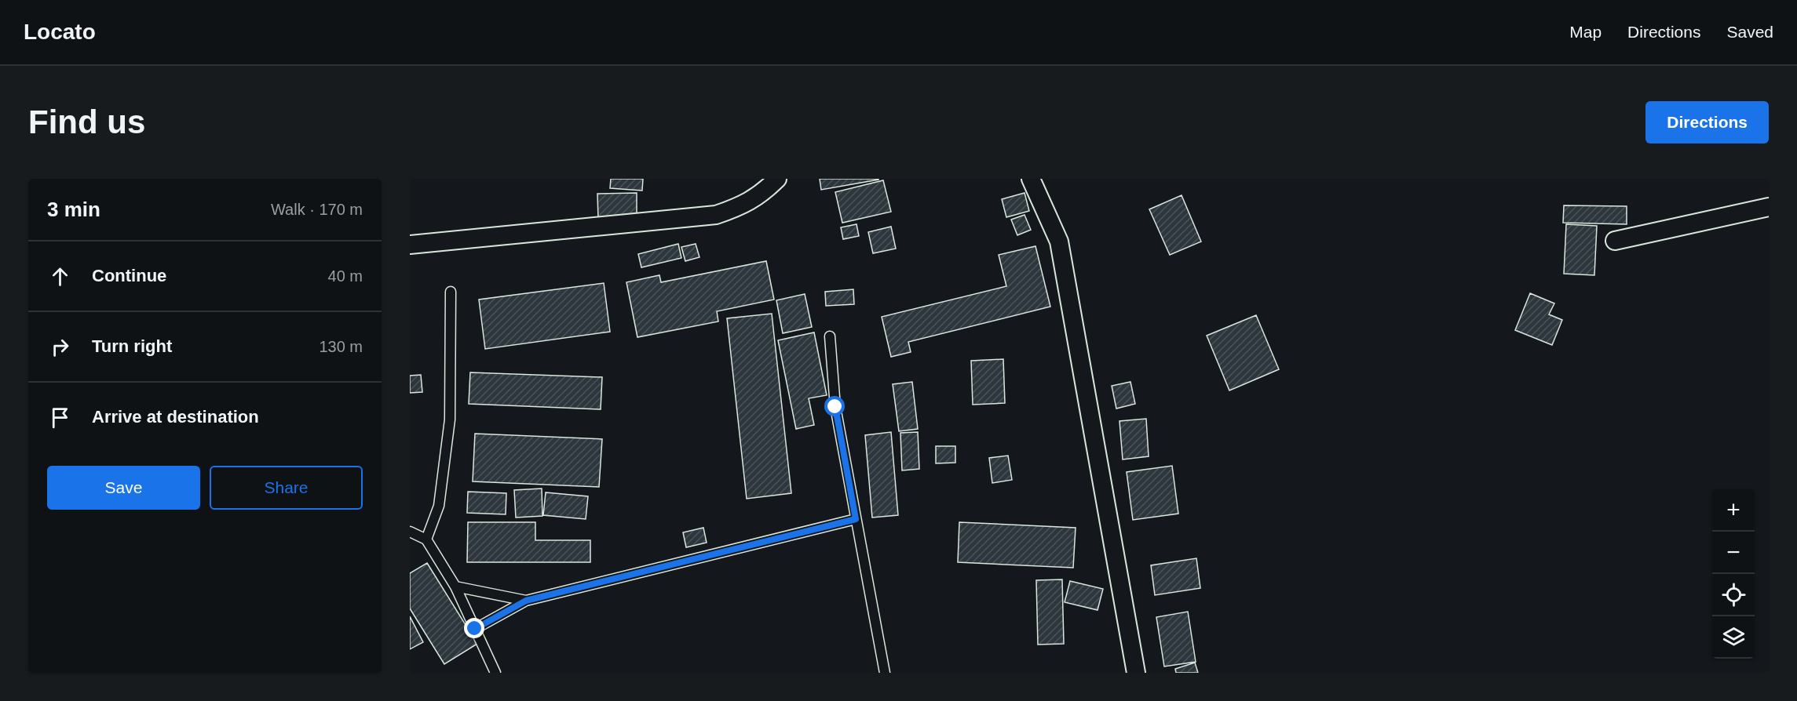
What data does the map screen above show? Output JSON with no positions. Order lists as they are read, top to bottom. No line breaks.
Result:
{"page":{"header":"Locato","nav":["Map","Directions","Saved"],"buttons":["Directions",["Save","Share"]],"title":"Find us","heading":["3 min","Walk · 170 m"],"list":[["Continue","40 m"],["Turn right","130 m"],"Arrive at destination"],"map_buttons":["+","−"]}}
